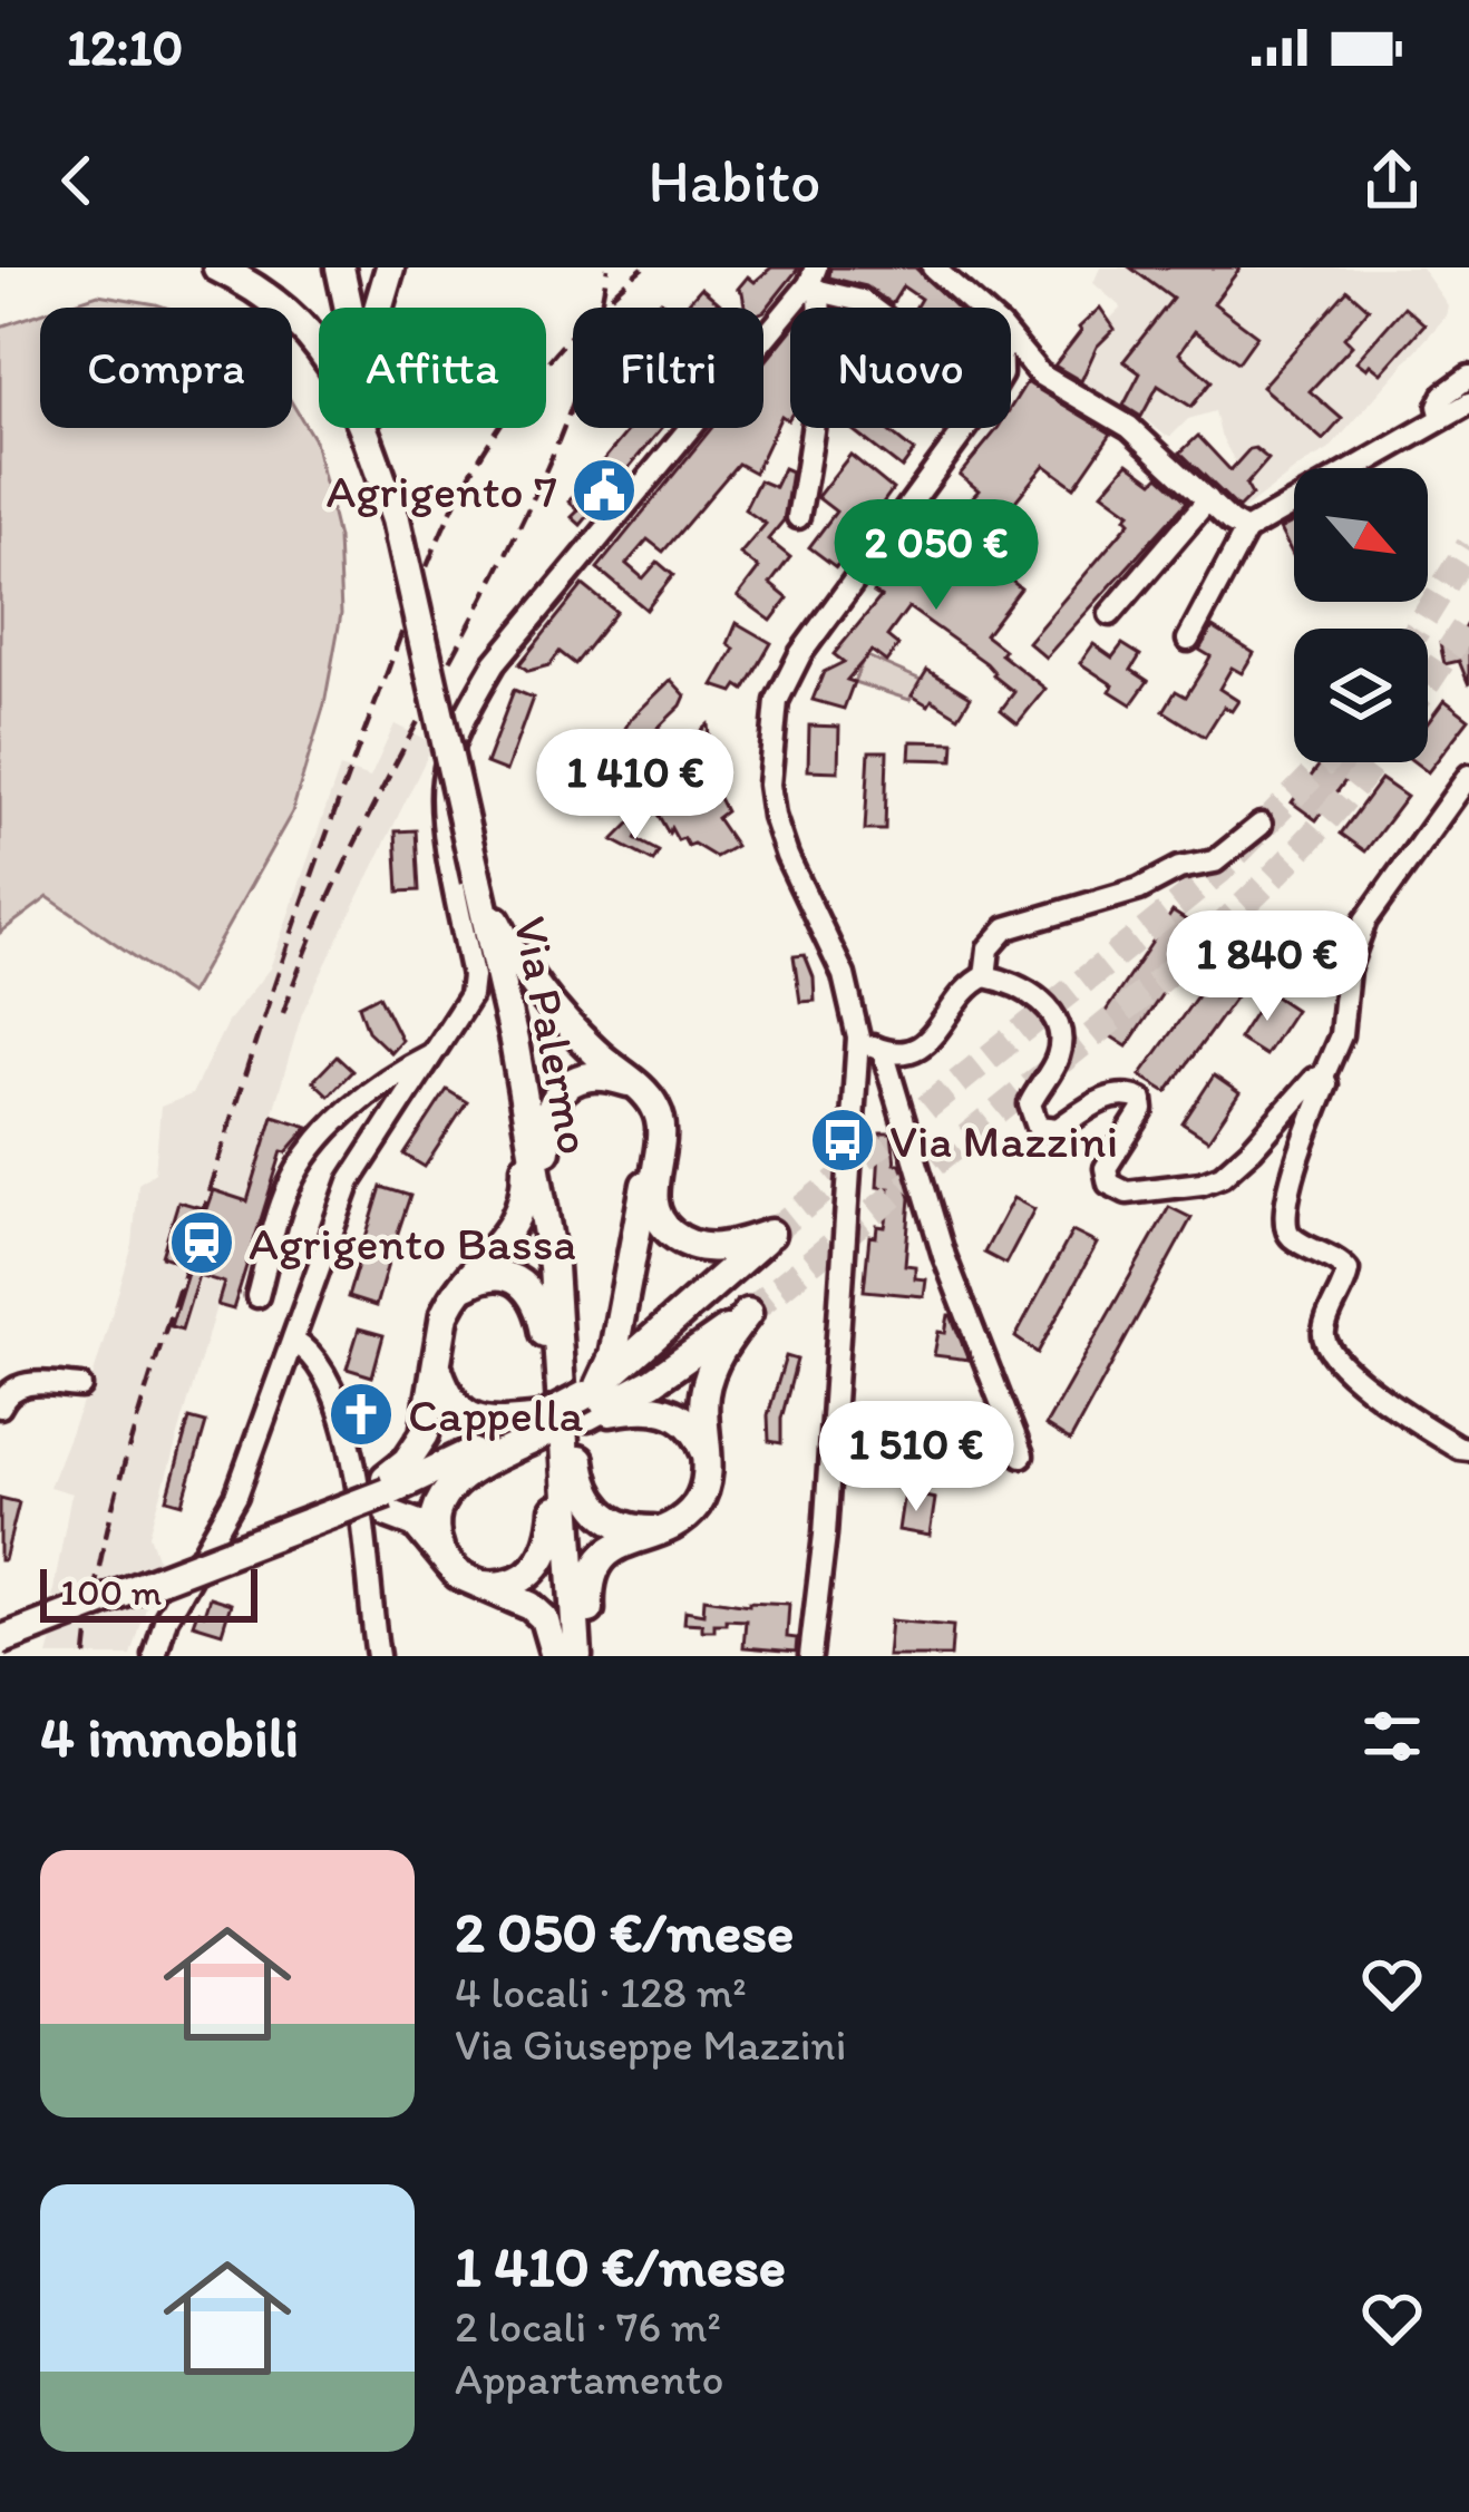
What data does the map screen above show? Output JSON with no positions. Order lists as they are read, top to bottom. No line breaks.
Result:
{"streets":{"main road":["Via Palermo"]},"places":{"public building":["Agrigento 7"],"bus stop":["Via Mazzini"],"station":["Agrigento Bassa"],"church":["Cappella"]},"scale_bar":"100 m","north":"bottom right","page":{"status":"12:10","header":"Habito","chip":["Compra","Affitta","Filtri","Nuovo"],"price":["2 050 €","1 410 €","1 840 €","1 510 €"],"scale":"100 m","heading":"4 immobili","list":[{"name":"2 050 €/mese","note":"4 locali · 128 m² · Via Giuseppe Mazzini"},{"name":"1 410 €/mese","note":"2 locali · 76 m² · Appartamento"}]}}
